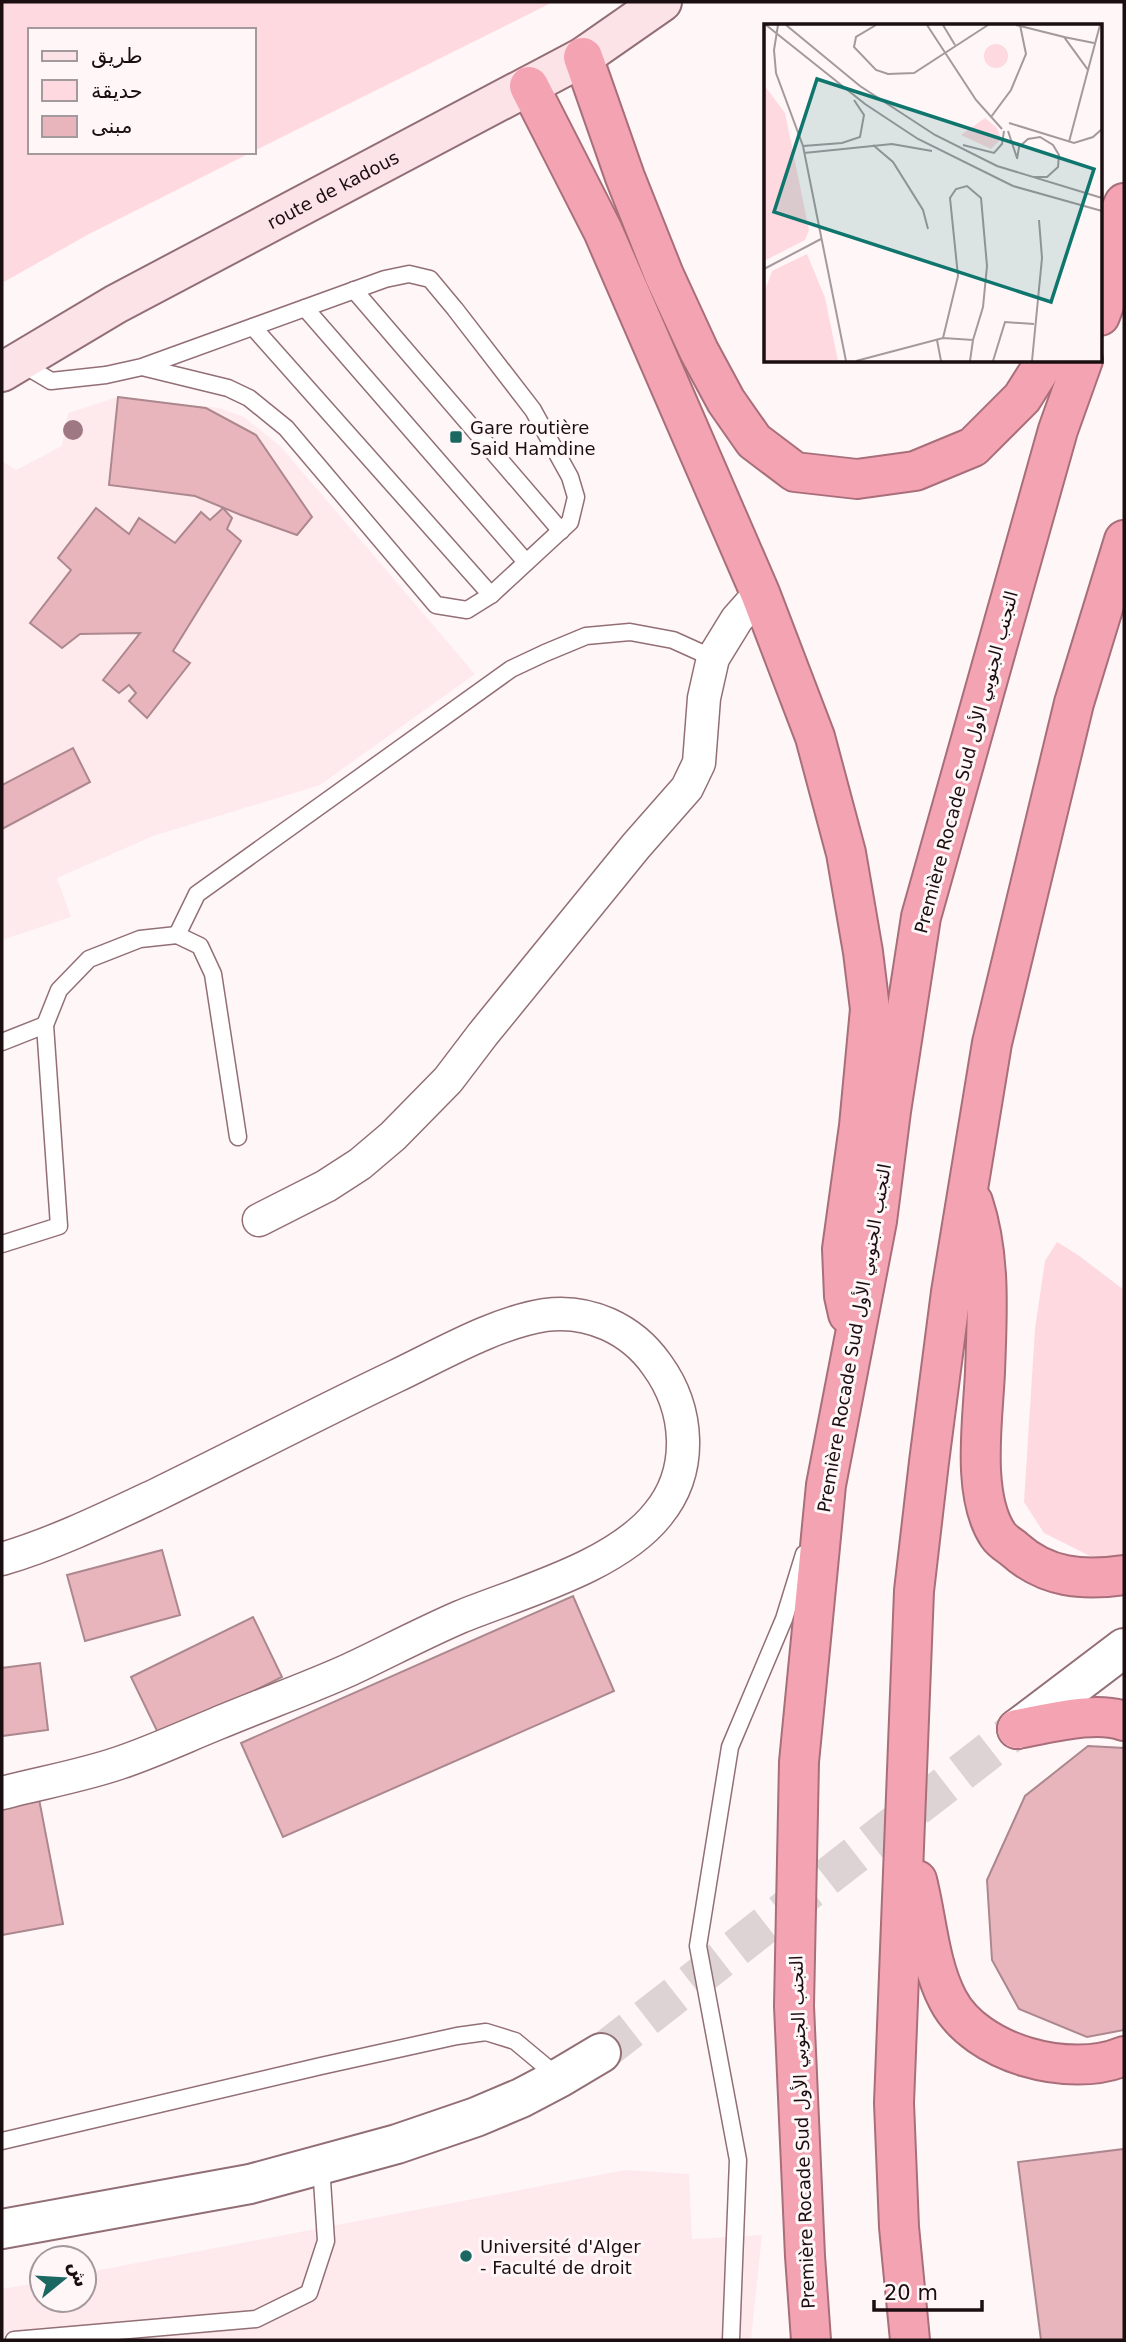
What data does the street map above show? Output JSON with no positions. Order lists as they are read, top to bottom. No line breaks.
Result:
{"streets":{"highway":["Première Rocade Sud التجنب الجنوبي الأول"],"main road":["route de kadous"]},"places":{"transit":["Gare routière Said Hamdine"],"other":["Université d'Alger - Faculté de droit"]},"legend":["طريق","حديقة","مبنى"],"scale_bar":"20 m","north":"right"}
